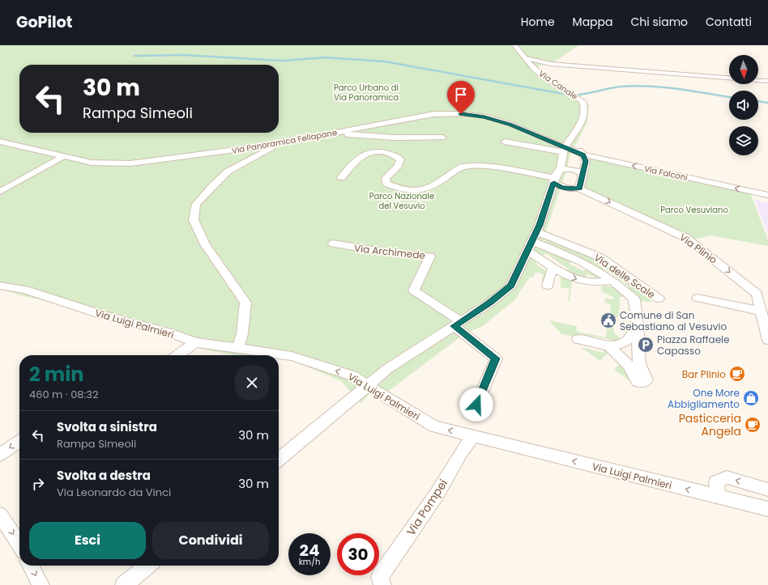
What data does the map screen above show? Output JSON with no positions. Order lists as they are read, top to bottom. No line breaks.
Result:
{"streets":{"street":["Via Canale","Via Panoramica Fellapane","Via Falconi","Via Plinio","Via Archimede","Via delle Scale","Via Luigi Palmieri","Via Pompei"]},"crossings":[["Via Canale","Via Panoramica Fellapane"],["Via Canale","Via Falconi"],["Via Canale","Via Plinio"],["Via Panoramica Fellapane","Via Falconi"],["Via Luigi Palmieri","Via Pompei"]],"one_way":["Via Luigi Palmieri"],"parks":["Parco Urbano di Via Panoramica","Parco Nazionale del Vesuvio","Parco Vesuviano"],"places":{"public building":["Comune di San Sebastiano al Vesuvio"],"parking":["Piazza Raffaele Capasso"],"cafe":["Bar Plinio","Pasticceria Angela"],"shop":["One More Abbigliamento"]},"north":"bottom","page":{"header":"GoPilot","nav":["Home","Mappa","Chi siamo","Contatti"],"turn":["30 m","Rampa Simeoli"],"heading":["2 min","460 m · 08:32"],"list":[{"name":"Svolta a sinistra","note":"Rampa Simeoli","value":"30 m"},{"name":"Svolta a destra","note":"Via Leonardo da Vinci","value":"30 m"}],"buttons":["Esci","Condividi"],"speed":"24 km/h","limit":"30"}}
